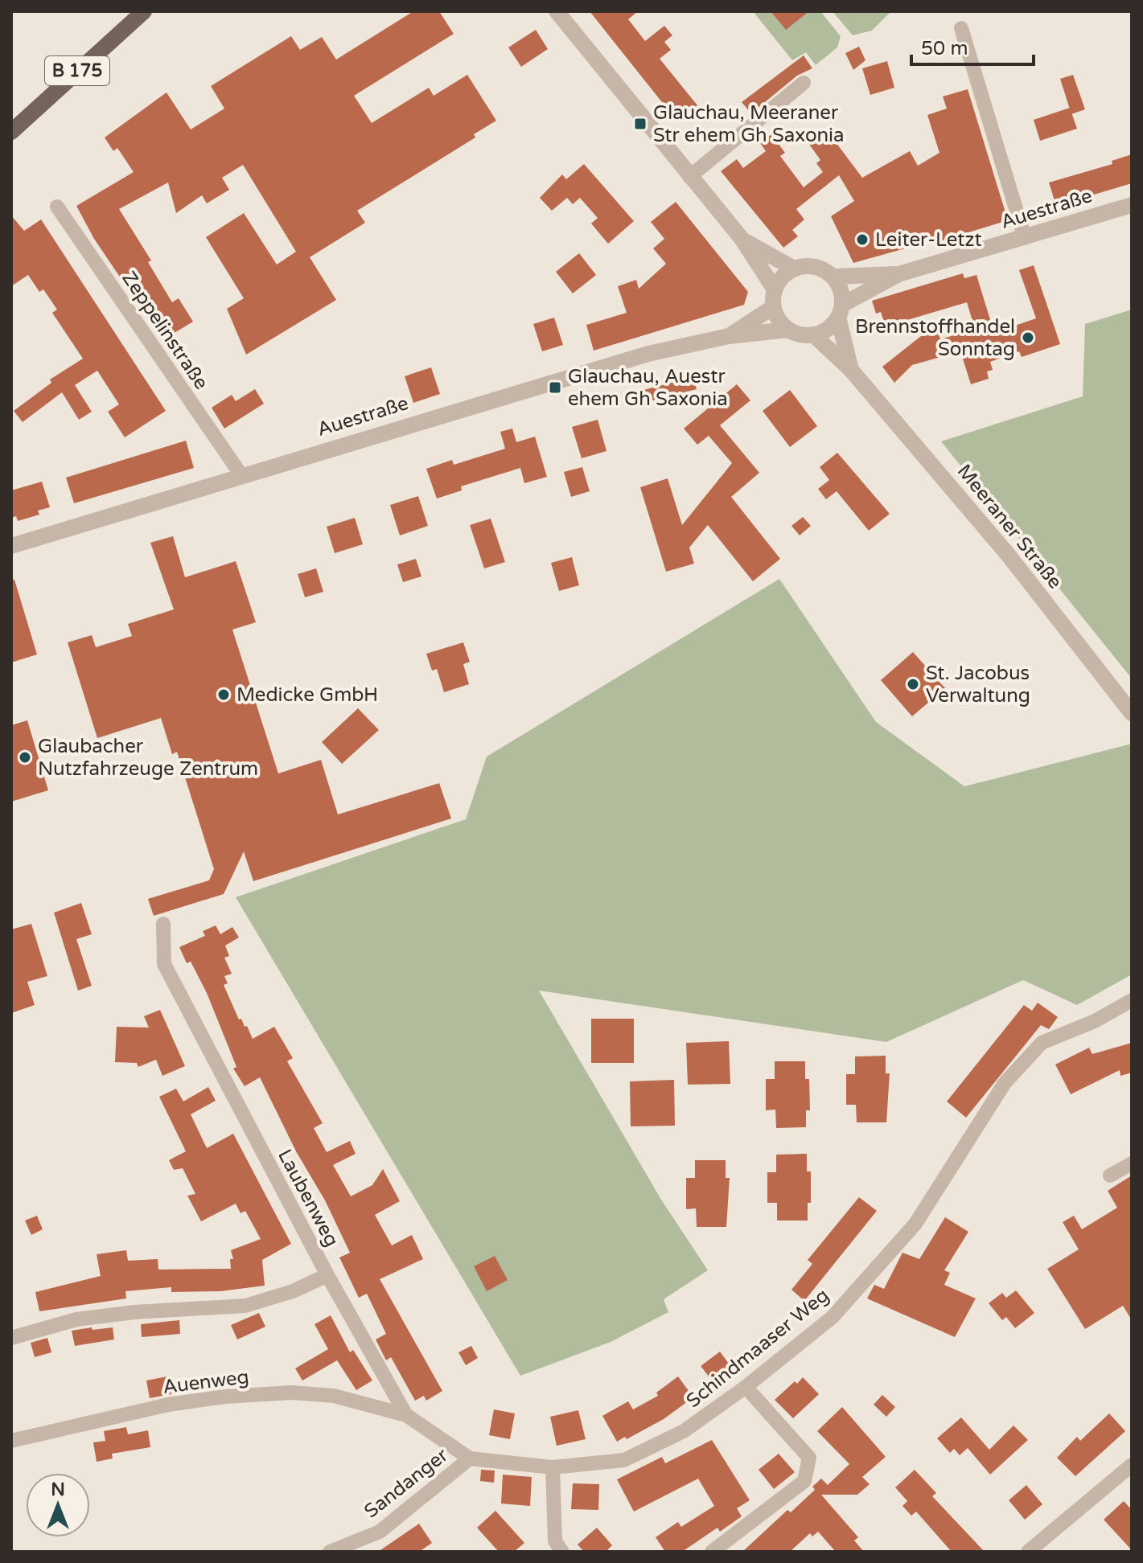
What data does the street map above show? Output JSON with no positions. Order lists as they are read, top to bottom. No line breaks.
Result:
{"streets":{"main road":["B 175"],"street":["Auestraße","Zeppelinstraße","Meeraner Straße","Laubenweg","Schindmaaser Weg","Auenweg","Sandanger"]},"crossings":[["Auestraße","Zeppelinstraße"],["Auestraße","Meeraner Straße"],["Laubenweg","Schindmaaser Weg"],["Laubenweg","Auenweg"],["Laubenweg","Sandanger"],["Schindmaaser Weg","Sandanger"]],"places":{"transit":["Glauchau, Meeraner Str ehem Gh Saxonia","Glauchau, Auestr ehem Gh Saxonia"],"other":["Leiter-Letzt","Brennstoffhandel Sonntag","St. Jacobus Verwaltung","Medicke GmbH","Glaubacher Nutzfahrzeuge Zentrum"]},"scale_bar":"50 m","north":"top"}
